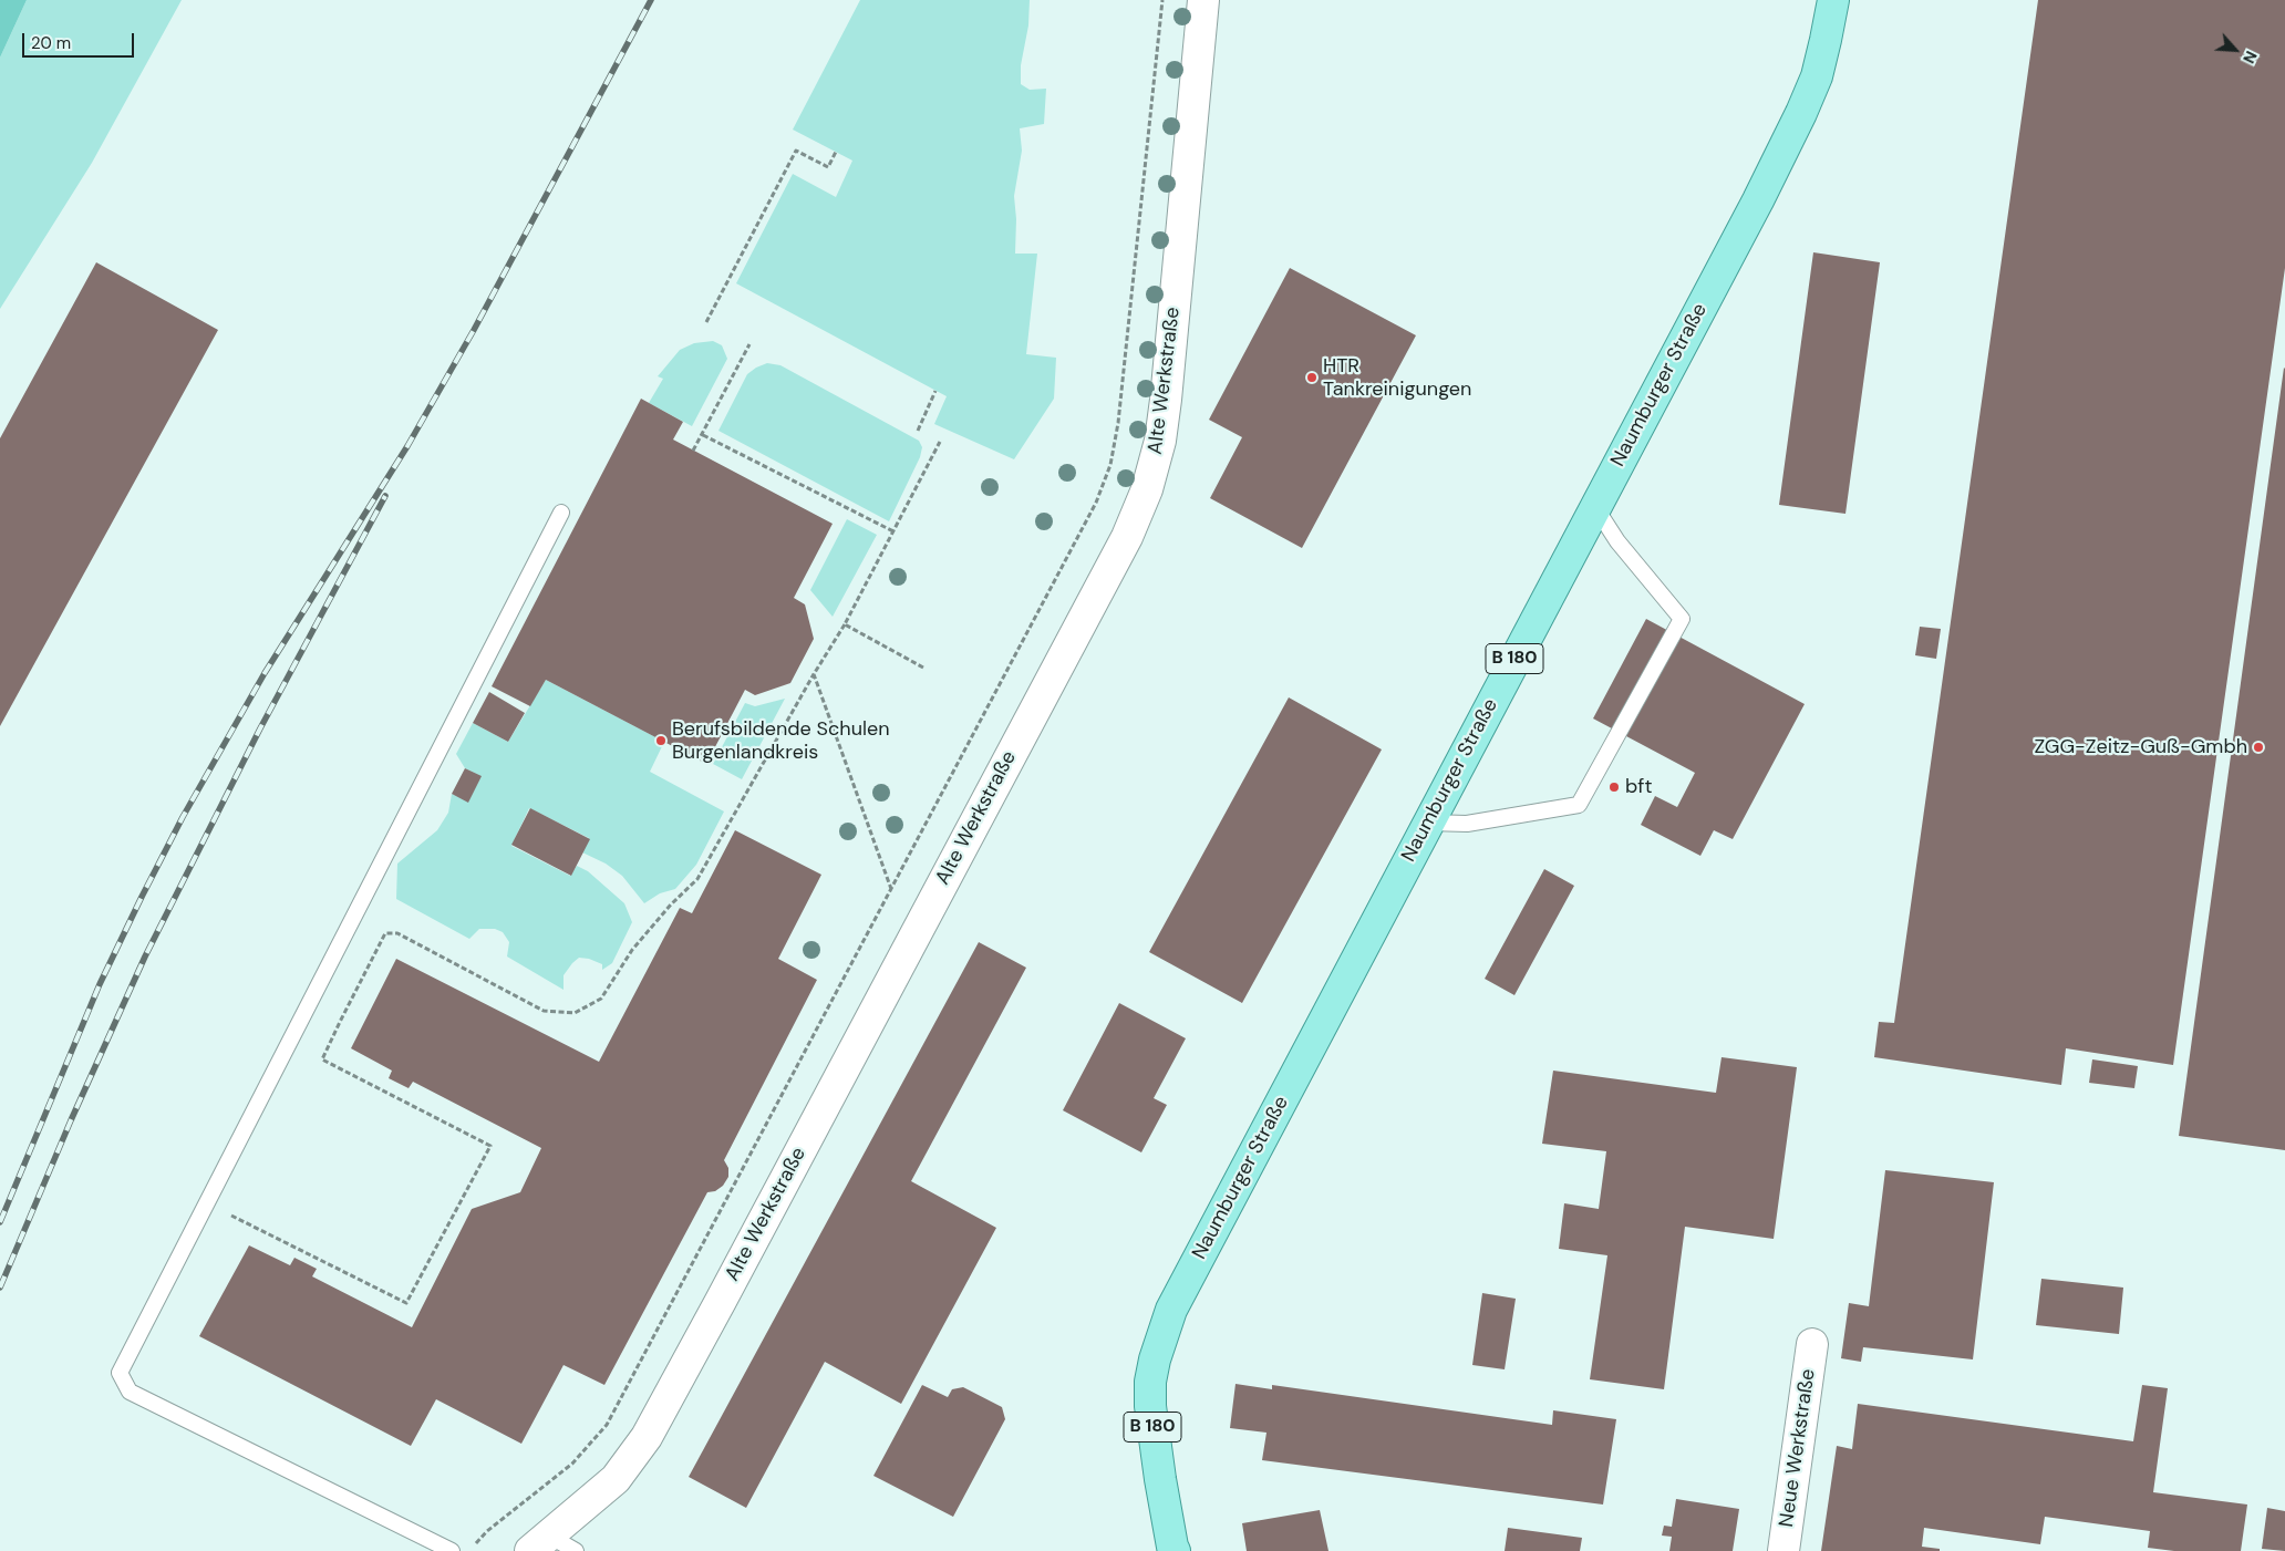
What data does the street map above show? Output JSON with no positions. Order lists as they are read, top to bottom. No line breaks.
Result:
{"streets":{"main road":["Naumburger Straße","B 180"],"street":["Alte Werkstraße","Neue Werkstraße"]},"places":["HTR Tankreinigungen","Berufsbildende Schulen Burgenlandkreis","ZGG-Zeitz-Guß-Gmbh","bft"],"scale_bar":"20 m","north":"bottom right"}
